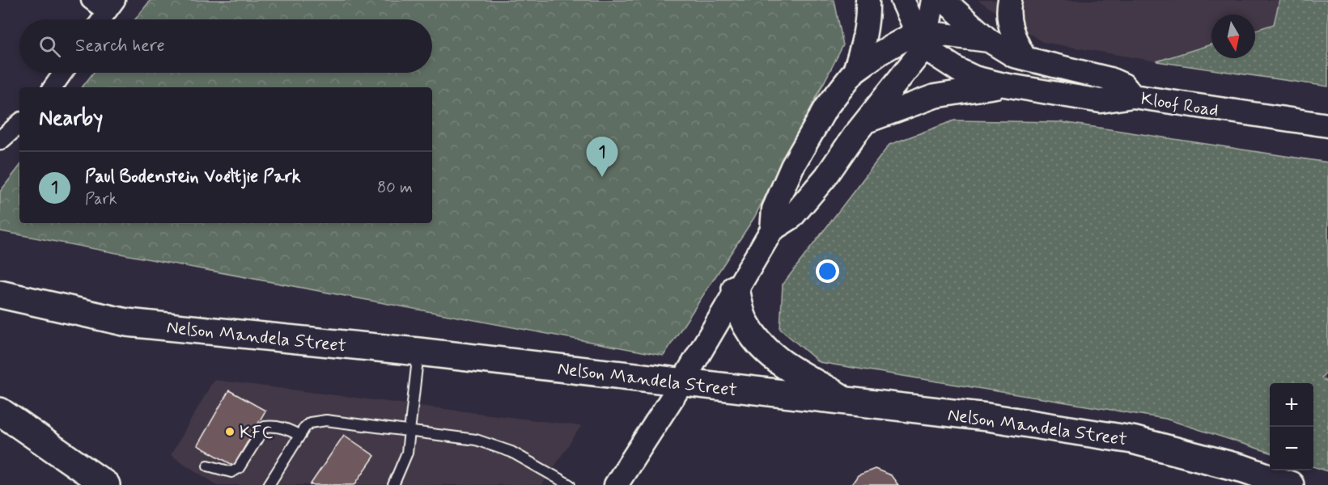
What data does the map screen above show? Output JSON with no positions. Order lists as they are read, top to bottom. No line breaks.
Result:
{"streets":{"main road":["Nelson Mandela Street"],"street":["Kloof Road"]},"places":["KFC"],"north":"bottom","page":{"search":"Search here","heading":"Nearby","pins":"1","list":[{"mark":"1","name":"Paul Bodenstein Voëltjie Park","note":"Park","value":"80 m"}],"map_buttons":["+","−"]}}
